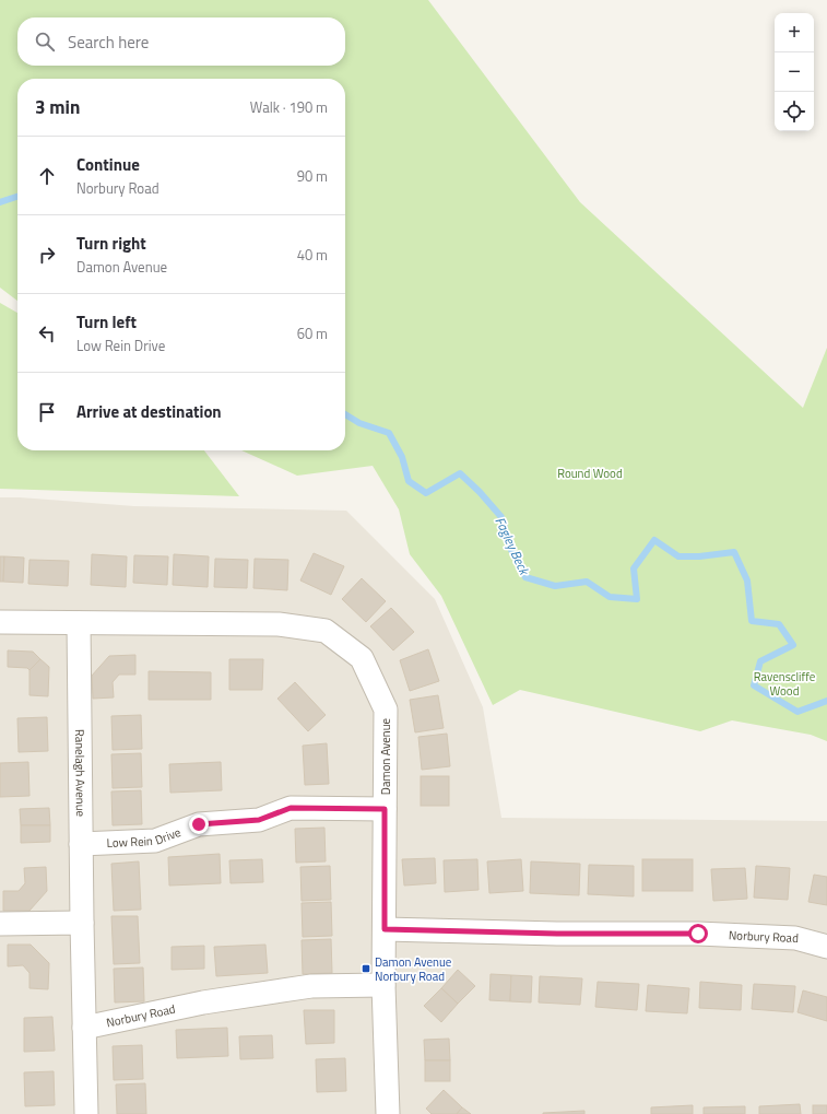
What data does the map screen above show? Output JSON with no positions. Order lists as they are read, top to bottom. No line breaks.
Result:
{"streets":{"street":["Damon Avenue","Ranelagh Avenue","Low Rein Drive","Norbury Road"]},"crossings":[["Damon Avenue","Ranelagh Avenue"],["Damon Avenue","Low Rein Drive"],["Damon Avenue","Norbury Road"],["Ranelagh Avenue","Low Rein Drive"]],"water":["Fagley Beck"],"parks":["Round Wood","Ravenscliffe Wood"],"places":{"transit":["Damon Avenue Norbury Road"]},"page":{"map_buttons":["+","−"],"search":"Search here","heading":["3 min","Walk · 190 m"],"list":[["Continue","Norbury Road","90 m"],["Turn right","Damon Avenue","40 m"],["Turn left","Low Rein Drive","60 m"],"Arrive at destination"]}}
